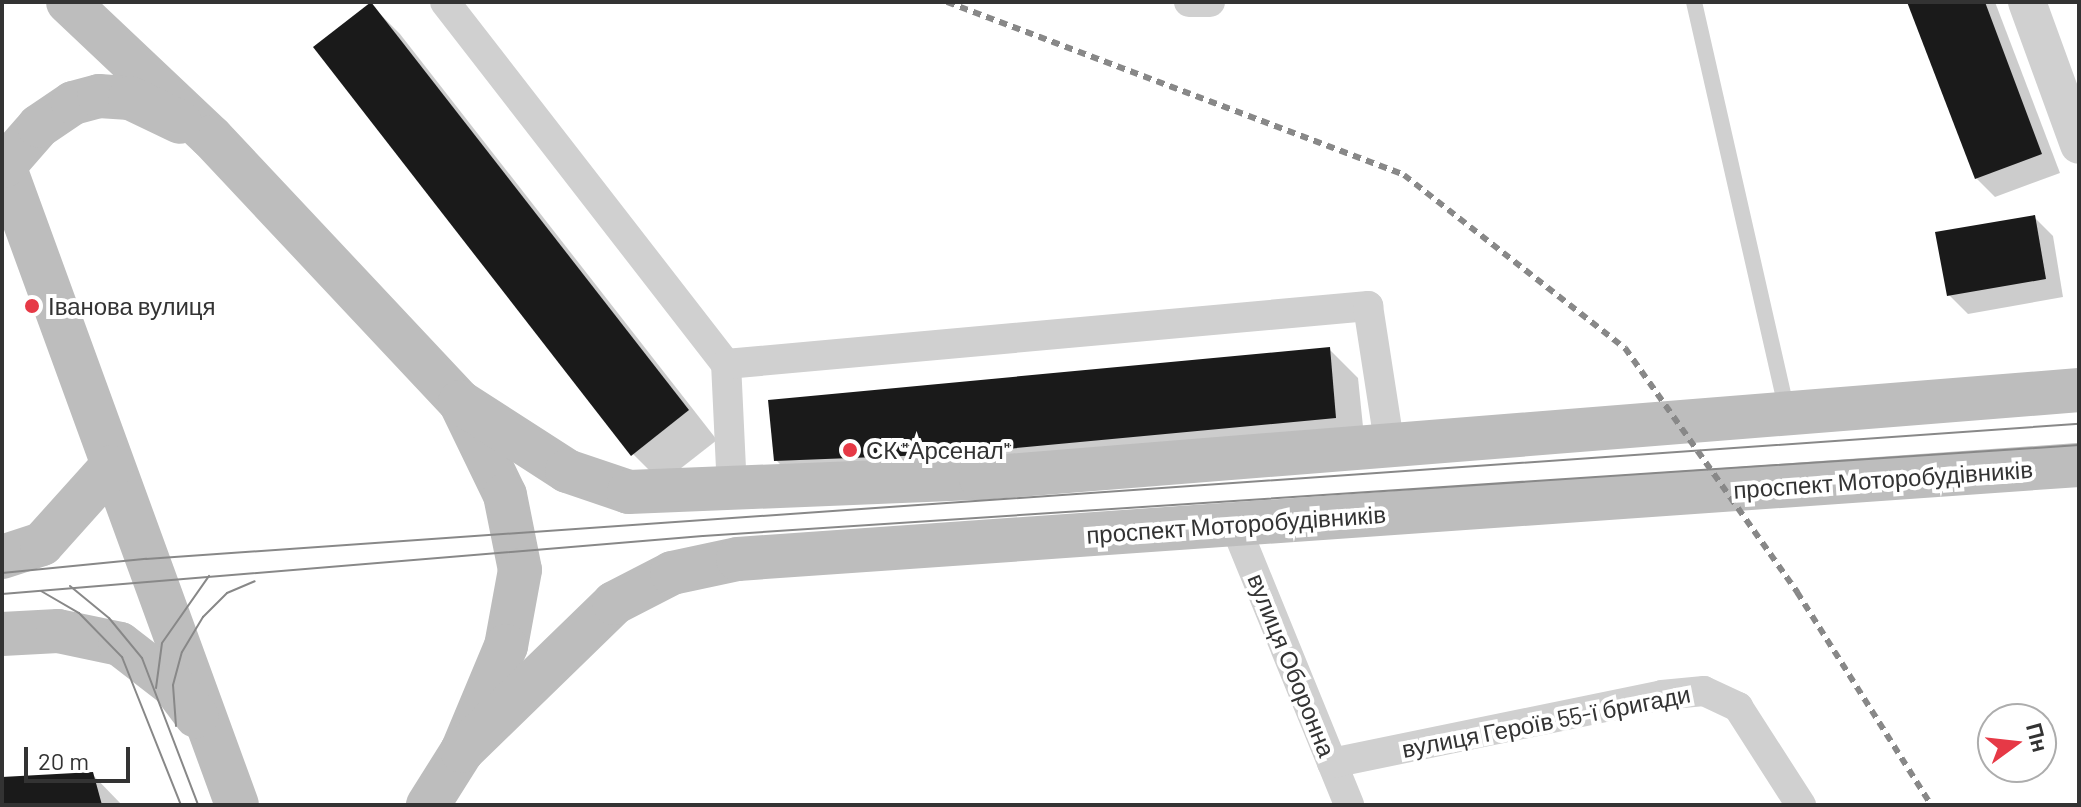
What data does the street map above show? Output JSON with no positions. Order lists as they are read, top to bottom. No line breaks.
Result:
{"streets":{"main road":["проспект Моторобудівників"],"street":["вулиця Оборонна","вулиця Героїв 55-ї бригади"]},"crossings":[["проспект Моторобудівників","вулиця Оборонна"],["вулиця Оборонна","вулиця Героїв 55-ї бригади"]],"places":["Іванова вулиця","СК \"Арсенал\""],"scale_bar":"20 m","north":"right"}
